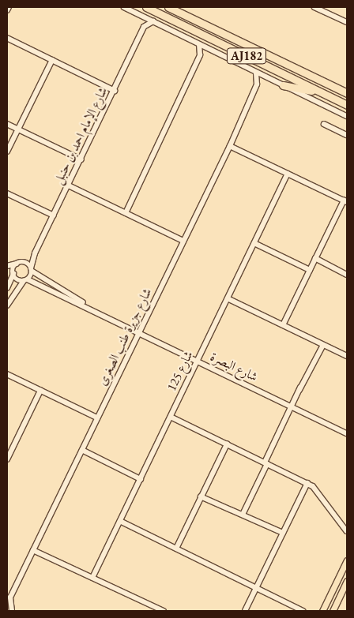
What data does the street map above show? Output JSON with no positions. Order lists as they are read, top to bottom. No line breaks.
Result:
{"streets":{"highway":["AJ182"],"street":["شارع الإمام احمد بن حنبل","شارع جزيرة طنب الصغرى","شارع البصرة","شارع 125"]},"crossings":[["شارع الإمام احمد بن حنبل","شارع البصرة"],["شارع جزيرة طنب الصغرى","شارع البصرة"],["شارع البصرة","شارع 125"]]}
